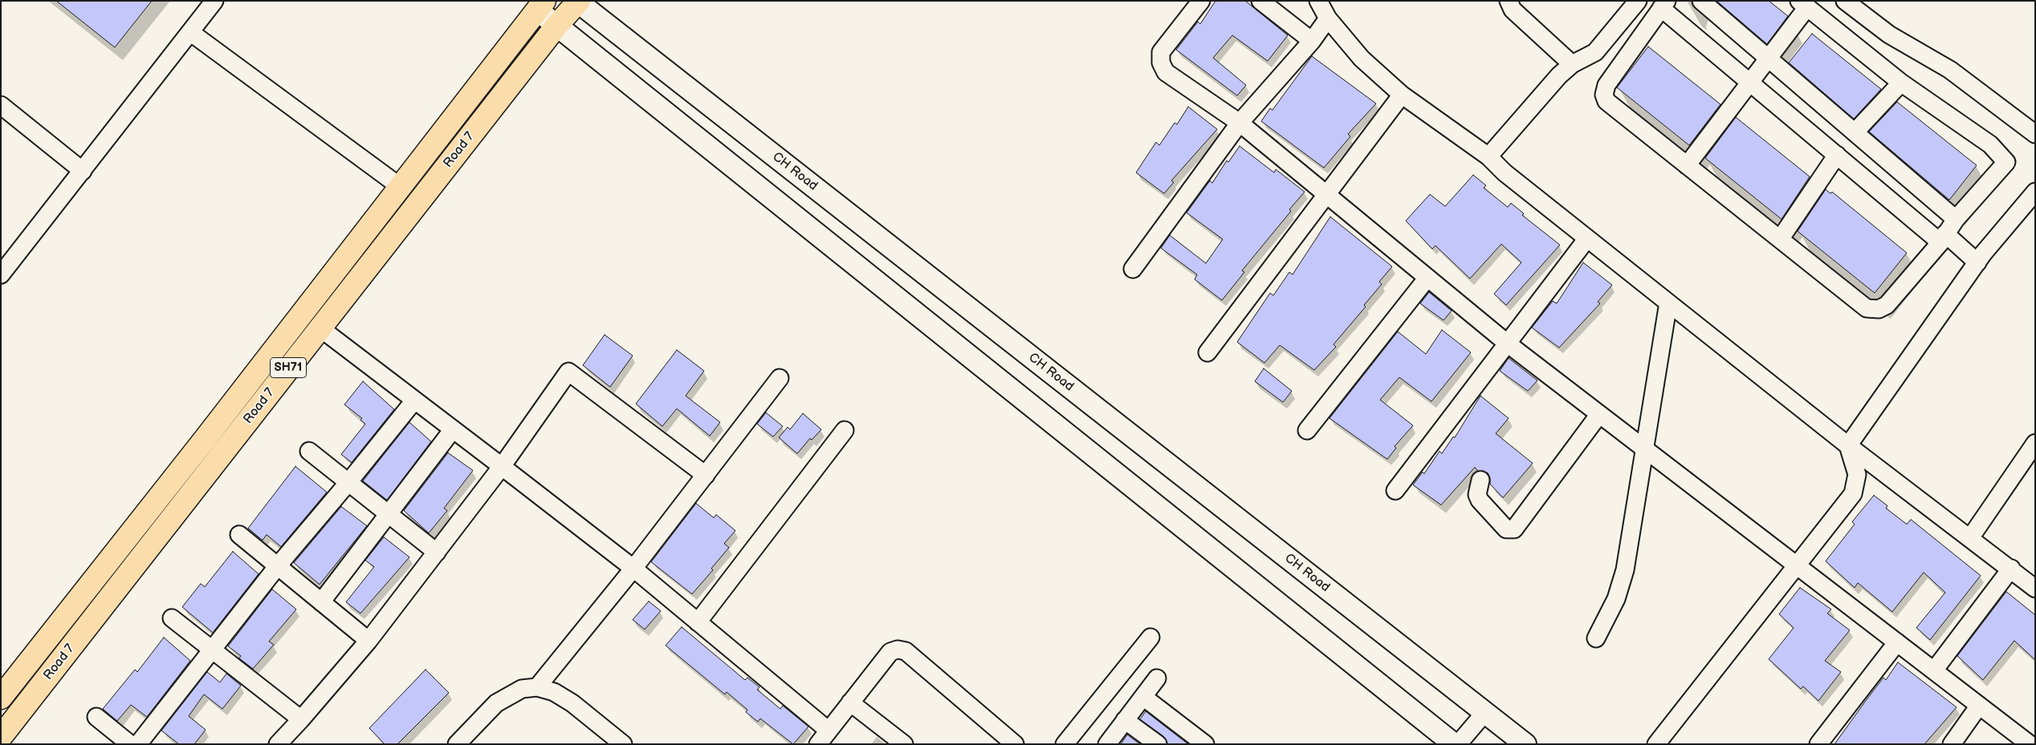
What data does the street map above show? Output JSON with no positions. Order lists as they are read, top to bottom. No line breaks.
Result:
{"streets":{"main road":["Road 7","SH71"],"street":["CH Road"]},"crossings":[["Road 7","CH Road"]]}
